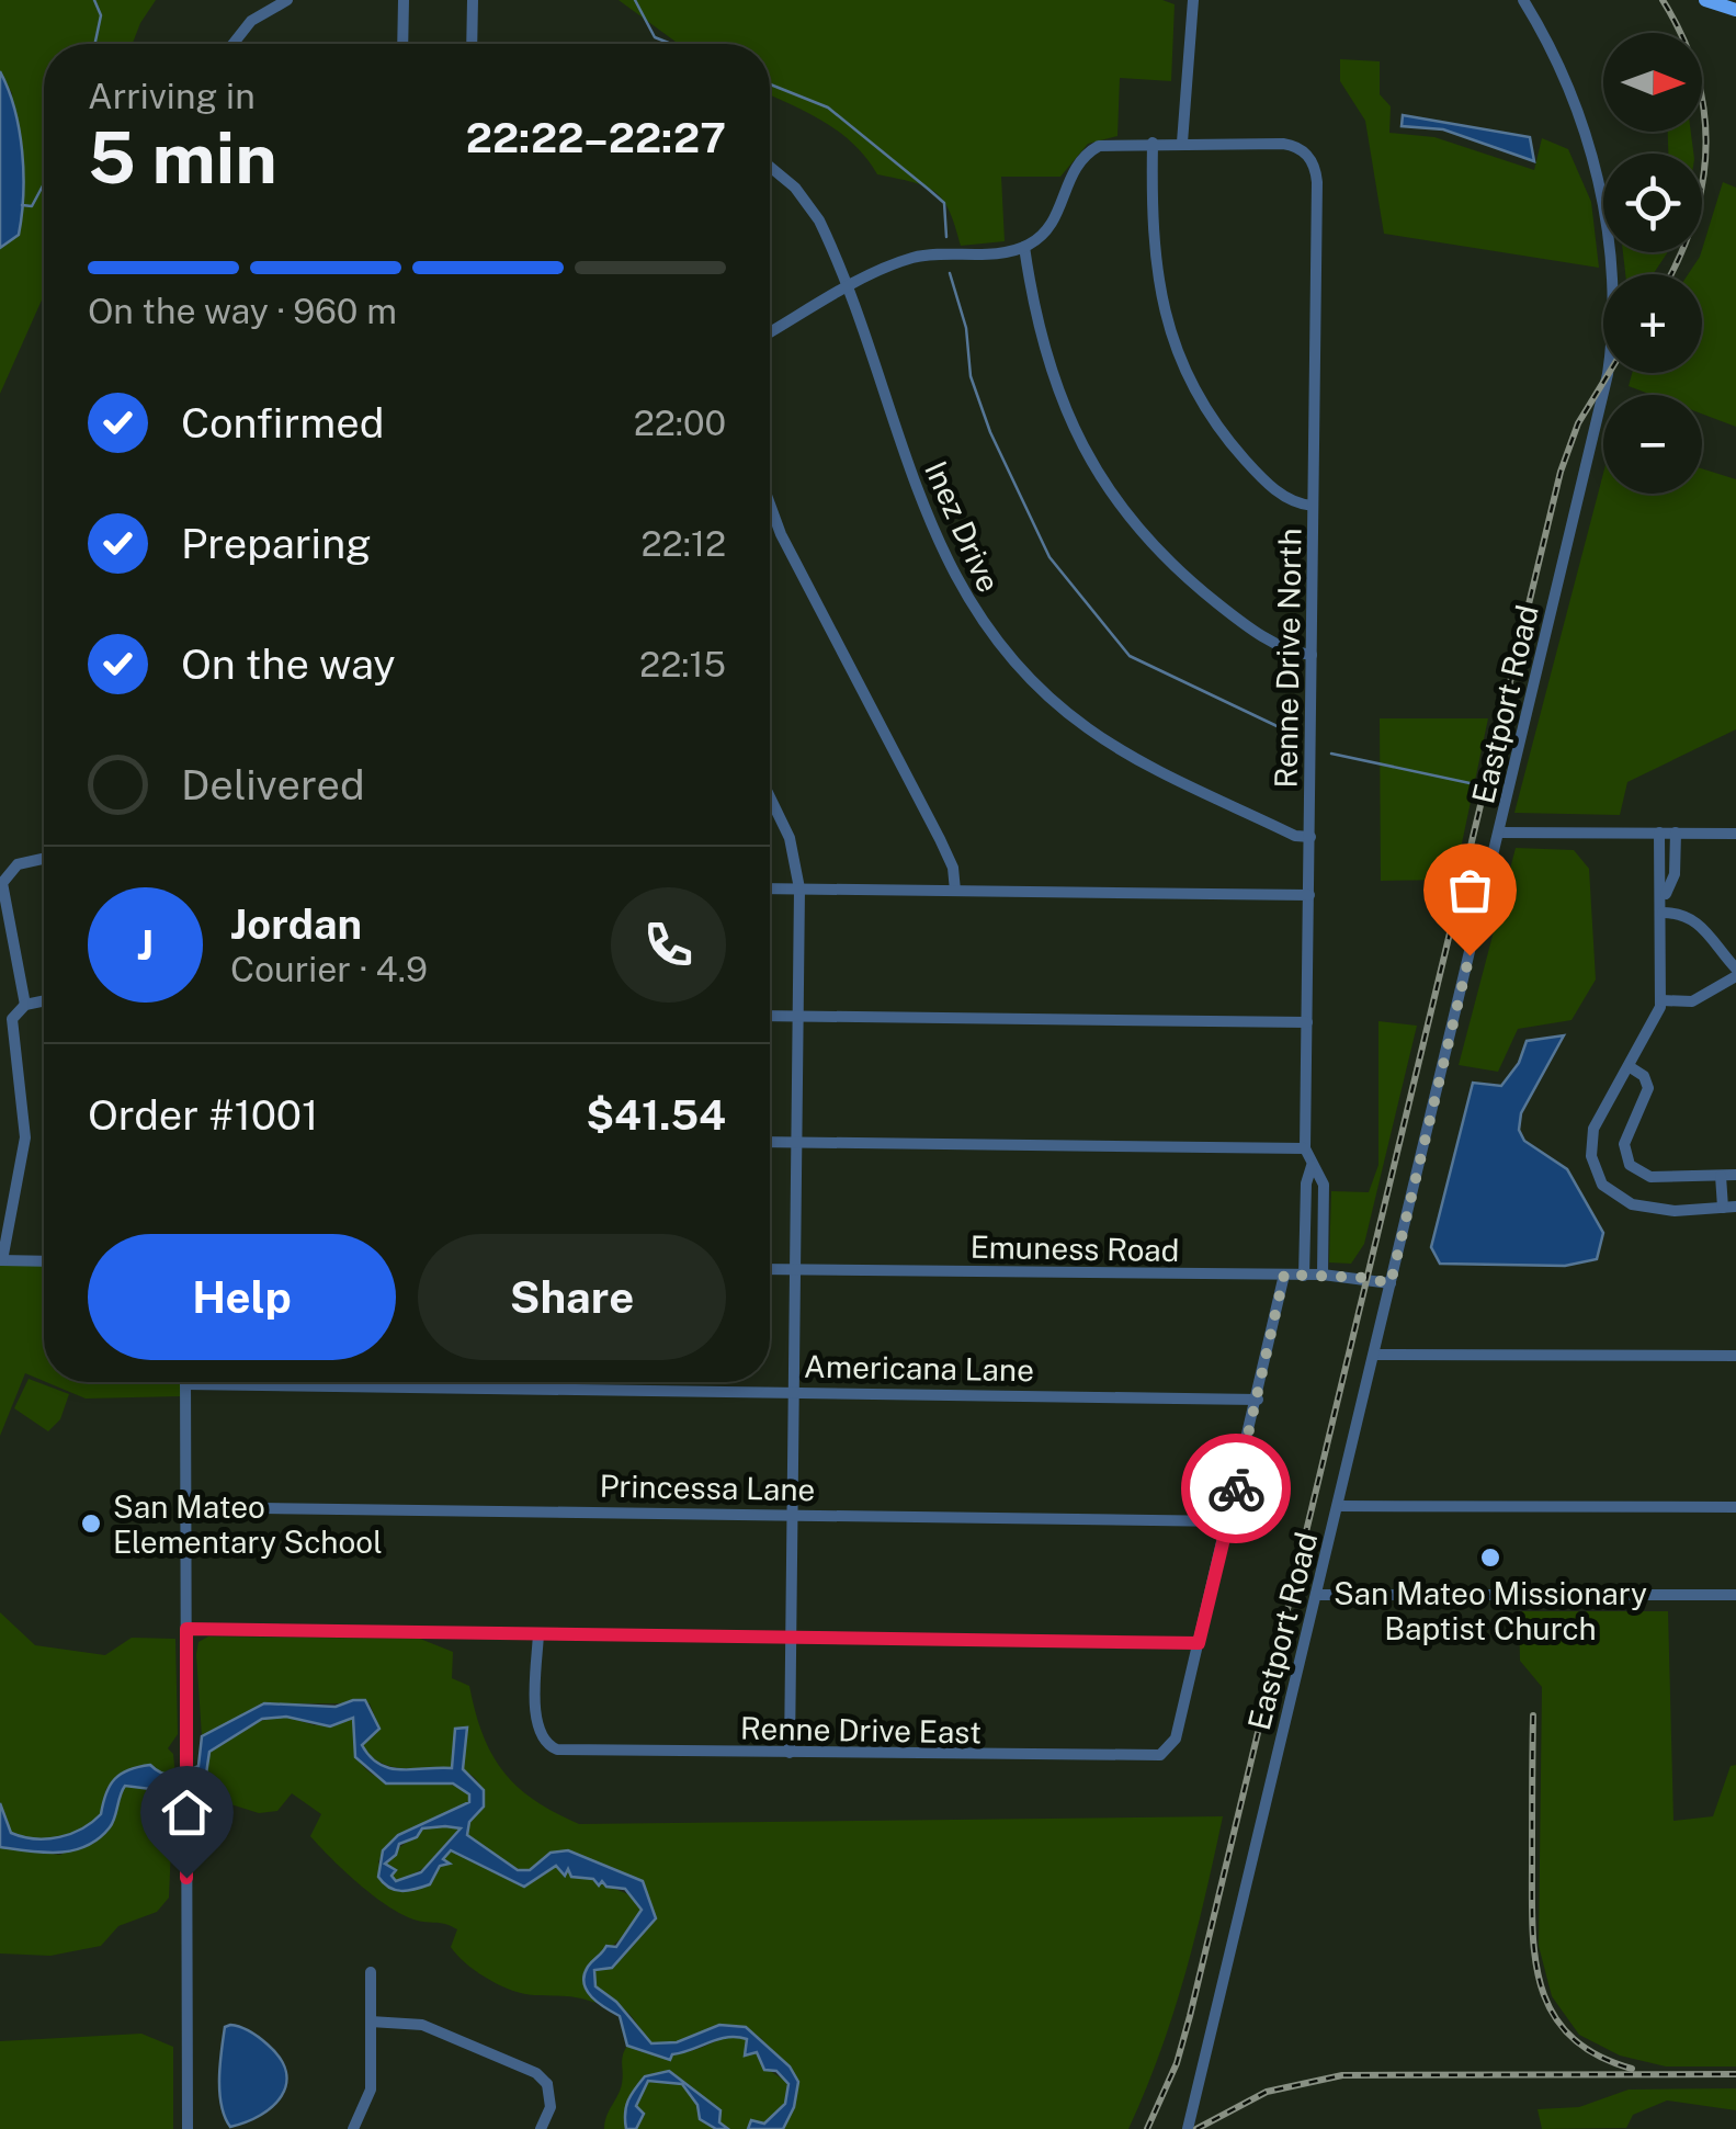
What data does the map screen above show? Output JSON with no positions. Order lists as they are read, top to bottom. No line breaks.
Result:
{"streets":{"street":["Inez Drive","Renne Drive North","Eastport Road","Emuness Road","Americana Lane","Princessa Lane","Renne Drive East"]},"crossings":[["Inez Drive","Renne Drive North"],["Renne Drive North","Emuness Road"],["Eastport Road","Emuness Road"]],"places":["San Mateo Elementary School","San Mateo Missionary Baptist Church"],"north":"right","page":{"map_buttons":["+","−"],"heading":["5 min","Arriving in","22:22–22:27"],"panel":["Jordan","Courier · 4.9","Order #1001","$41.54"],"bar":"On the way · 960 m","list":[["Confirmed","22:00"],["Preparing","22:12"],["On the way","22:15"],"Delivered"],"round":"J","buttons":["Help","Share"]}}
